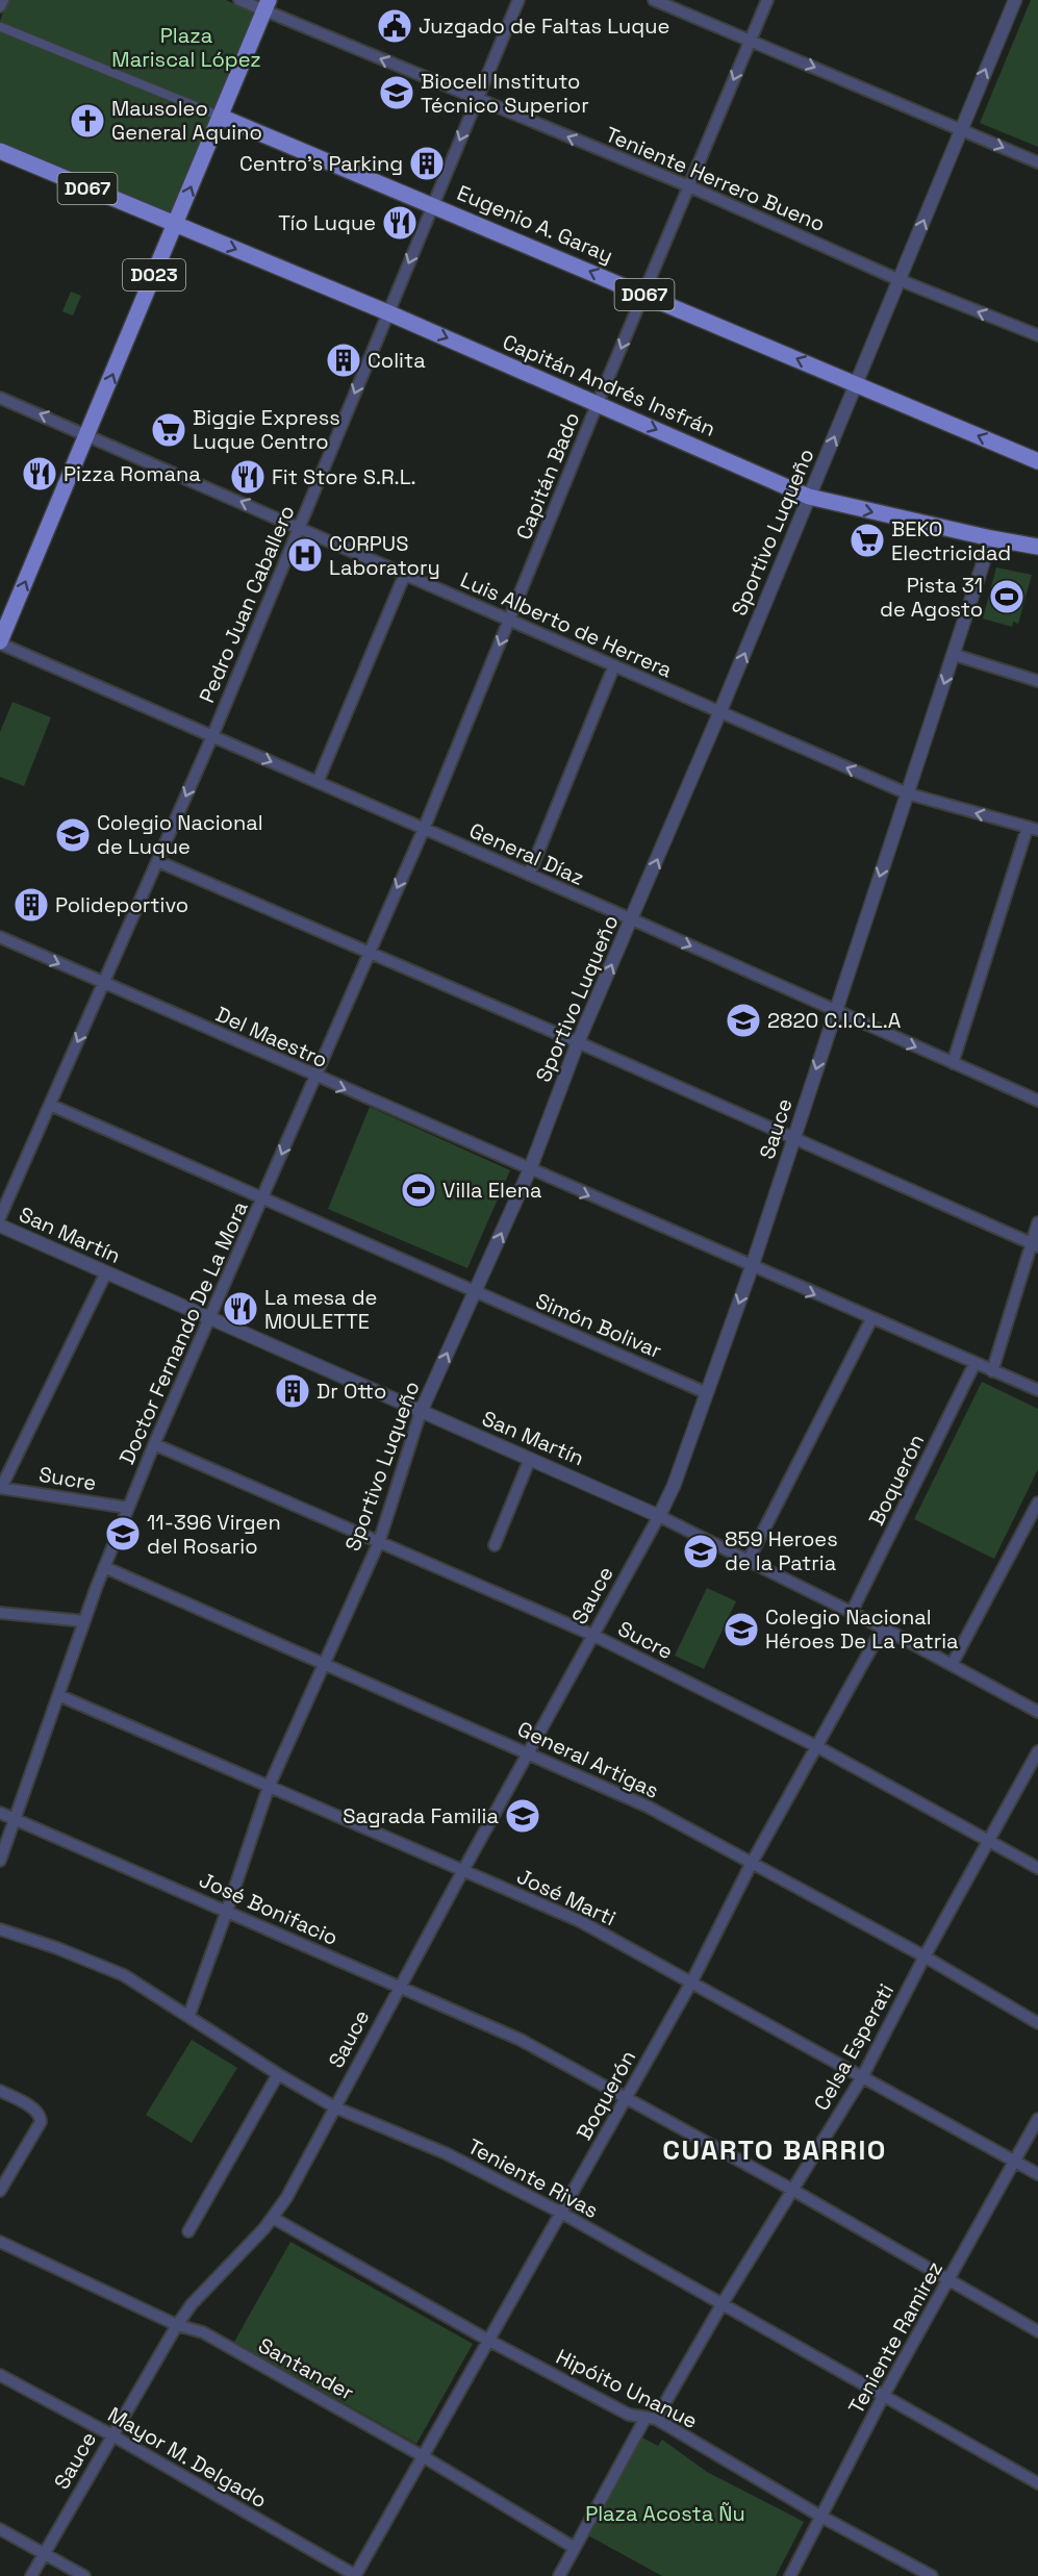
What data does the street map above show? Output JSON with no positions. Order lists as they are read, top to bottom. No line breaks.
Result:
{"streets":{"main road":["D067","Eugenio A. Garay","D023","Capitán Andrés Insfrán"],"street":["Teniente Herrero Bueno","Capitán Bado","Sportivo Luqueño","Pedro Juan Caballero","Luis Alberto de Herrera","General Díaz","Del Maestro","Sauce","San Martín","Simón Bolivar","Doctor Fernando De La Mora","Sucre","Boquerón","General Artigas","José Marti","José Bonifacio","Celsa Esperati","Teniente Rivas","Teniente Ramirez","Santander","Hipóito Unanue","Mayor M. Delgado"]},"crossings":[["Teniente Herrero Bueno","D023"],["Teniente Herrero Bueno","Capitán Bado"],["Teniente Herrero Bueno","Sportivo Luqueño"],["Teniente Herrero Bueno","Pedro Juan Caballero"],["D067","D023"],["D067","Capitán Andrés Insfrán"],["Eugenio A. Garay","D023"],["Eugenio A. Garay","Capitán Bado"],["Eugenio A. Garay","Sportivo Luqueño"],["Eugenio A. Garay","Pedro Juan Caballero"],["D023","Capitán Andrés Insfrán"],["D023","Luis Alberto de Herrera"],["D023","General Díaz"],["Capitán Andrés Insfrán","Capitán Bado"],["Capitán Andrés Insfrán","Sportivo Luqueño"],["Capitán Andrés Insfrán","Pedro Juan Caballero"],["Capitán Andrés Insfrán","Sauce"],["Capitán Bado","Luis Alberto de Herrera"],["Capitán Bado","General Díaz"],["Capitán Bado","Doctor Fernando De La Mora"],["Sportivo Luqueño","Luis Alberto de Herrera"],["Sportivo Luqueño","General Díaz"],["Sportivo Luqueño","Del Maestro"],["Sportivo Luqueño","San Martín"],["Sportivo Luqueño","Simón Bolivar"],["Sportivo Luqueño","Sucre"],["Sportivo Luqueño","General Artigas"],["Sportivo Luqueño","José Marti"],["Sportivo Luqueño","José Bonifacio"],["Sportivo Luqueño","Teniente Rivas"],["Pedro Juan Caballero","Luis Alberto de Herrera"],["Pedro Juan Caballero","General Díaz"],["Pedro Juan Caballero","Del Maestro"],["Pedro Juan Caballero","Simón Bolivar"],["Luis Alberto de Herrera","Sauce"],["General Díaz","Sauce"],["General Díaz","Doctor Fernando De La Mora"],["Del Maestro","Sauce"],["Del Maestro","Doctor Fernando De La Mora"],["Del Maestro","Boquerón"],["Sauce","San Martín"],["Sauce","Simón Bolivar"],["Sauce","Sucre"],["Sauce","General Artigas"],["Sauce","José Marti"],["Sauce","José Bonifacio"],["Sauce","Teniente Rivas"],["Sauce","Santander"],["Sauce","Hipóito Unanue"],["Sauce","Mayor M. Delgado"],["San Martín","Doctor Fernando De La Mora"],["San Martín","Boquerón"],["Simón Bolivar","Doctor Fernando De La Mora"],["Doctor Fernando De La Mora","Sucre"],["Doctor Fernando De La Mora","General Artigas"],["Doctor Fernando De La Mora","José Marti"],["Doctor Fernando De La Mora","José Bonifacio"],["Sucre","Boquerón"],["Sucre","Celsa Esperati"],["Boquerón","General Artigas"],["Boquerón","José Marti"],["Boquerón","José Bonifacio"],["Boquerón","Teniente Rivas"],["Boquerón","Santander"],["Boquerón","Hipóito Unanue"],["Boquerón","Mayor M. Delgado"],["General Artigas","Celsa Esperati"],["José Marti","Celsa Esperati"],["José Marti","Teniente Ramirez"],["José Bonifacio","Celsa Esperati"],["José Bonifacio","Teniente Ramirez"],["Celsa Esperati","Teniente Rivas"],["Celsa Esperati","Santander"],["Celsa Esperati","Hipóito Unanue"],["Teniente Rivas","Teniente Ramirez"],["Teniente Ramirez","Hipóito Unanue"]],"one_way":["Teniente Herrero Bueno","Eugenio A. Garay","Capitán Andrés Insfrán","Capitán Bado","Sportivo Luqueño","Pedro Juan Caballero","Luis Alberto de Herrera","General Díaz","Del Maestro"],"districts":["CUARTO BARRIO"],"parks":["Plaza Mariscal López","Plaza Acosta Ñu"],"places":{"public building":["Juzgado de Faltas Luque"],"school or university":["Biocell Instituto Técnico Superior","Colegio Nacional de Luque","2820 C.I.C.L.A","11-396 Virgen del Rosario","859 Heroes de la Patria","Colegio Nacional Héroes De La Patria","Sagrada Familia"],"church":["Mausoleo General Aquino"],"building":["Centro's Parking","Colita","Polideportivo","Dr Otto"],"restaurant":["Tío Luque","Pizza Romana","Fit Store S.R.L.","La mesa de MOULETTE"],"supermarket":["Biggie Express Luque Centro","BEKO Electricidad"],"hospital":["CORPUS Laboratory"],"sports":["Pista 31 de Agosto","Villa Elena"]}}
